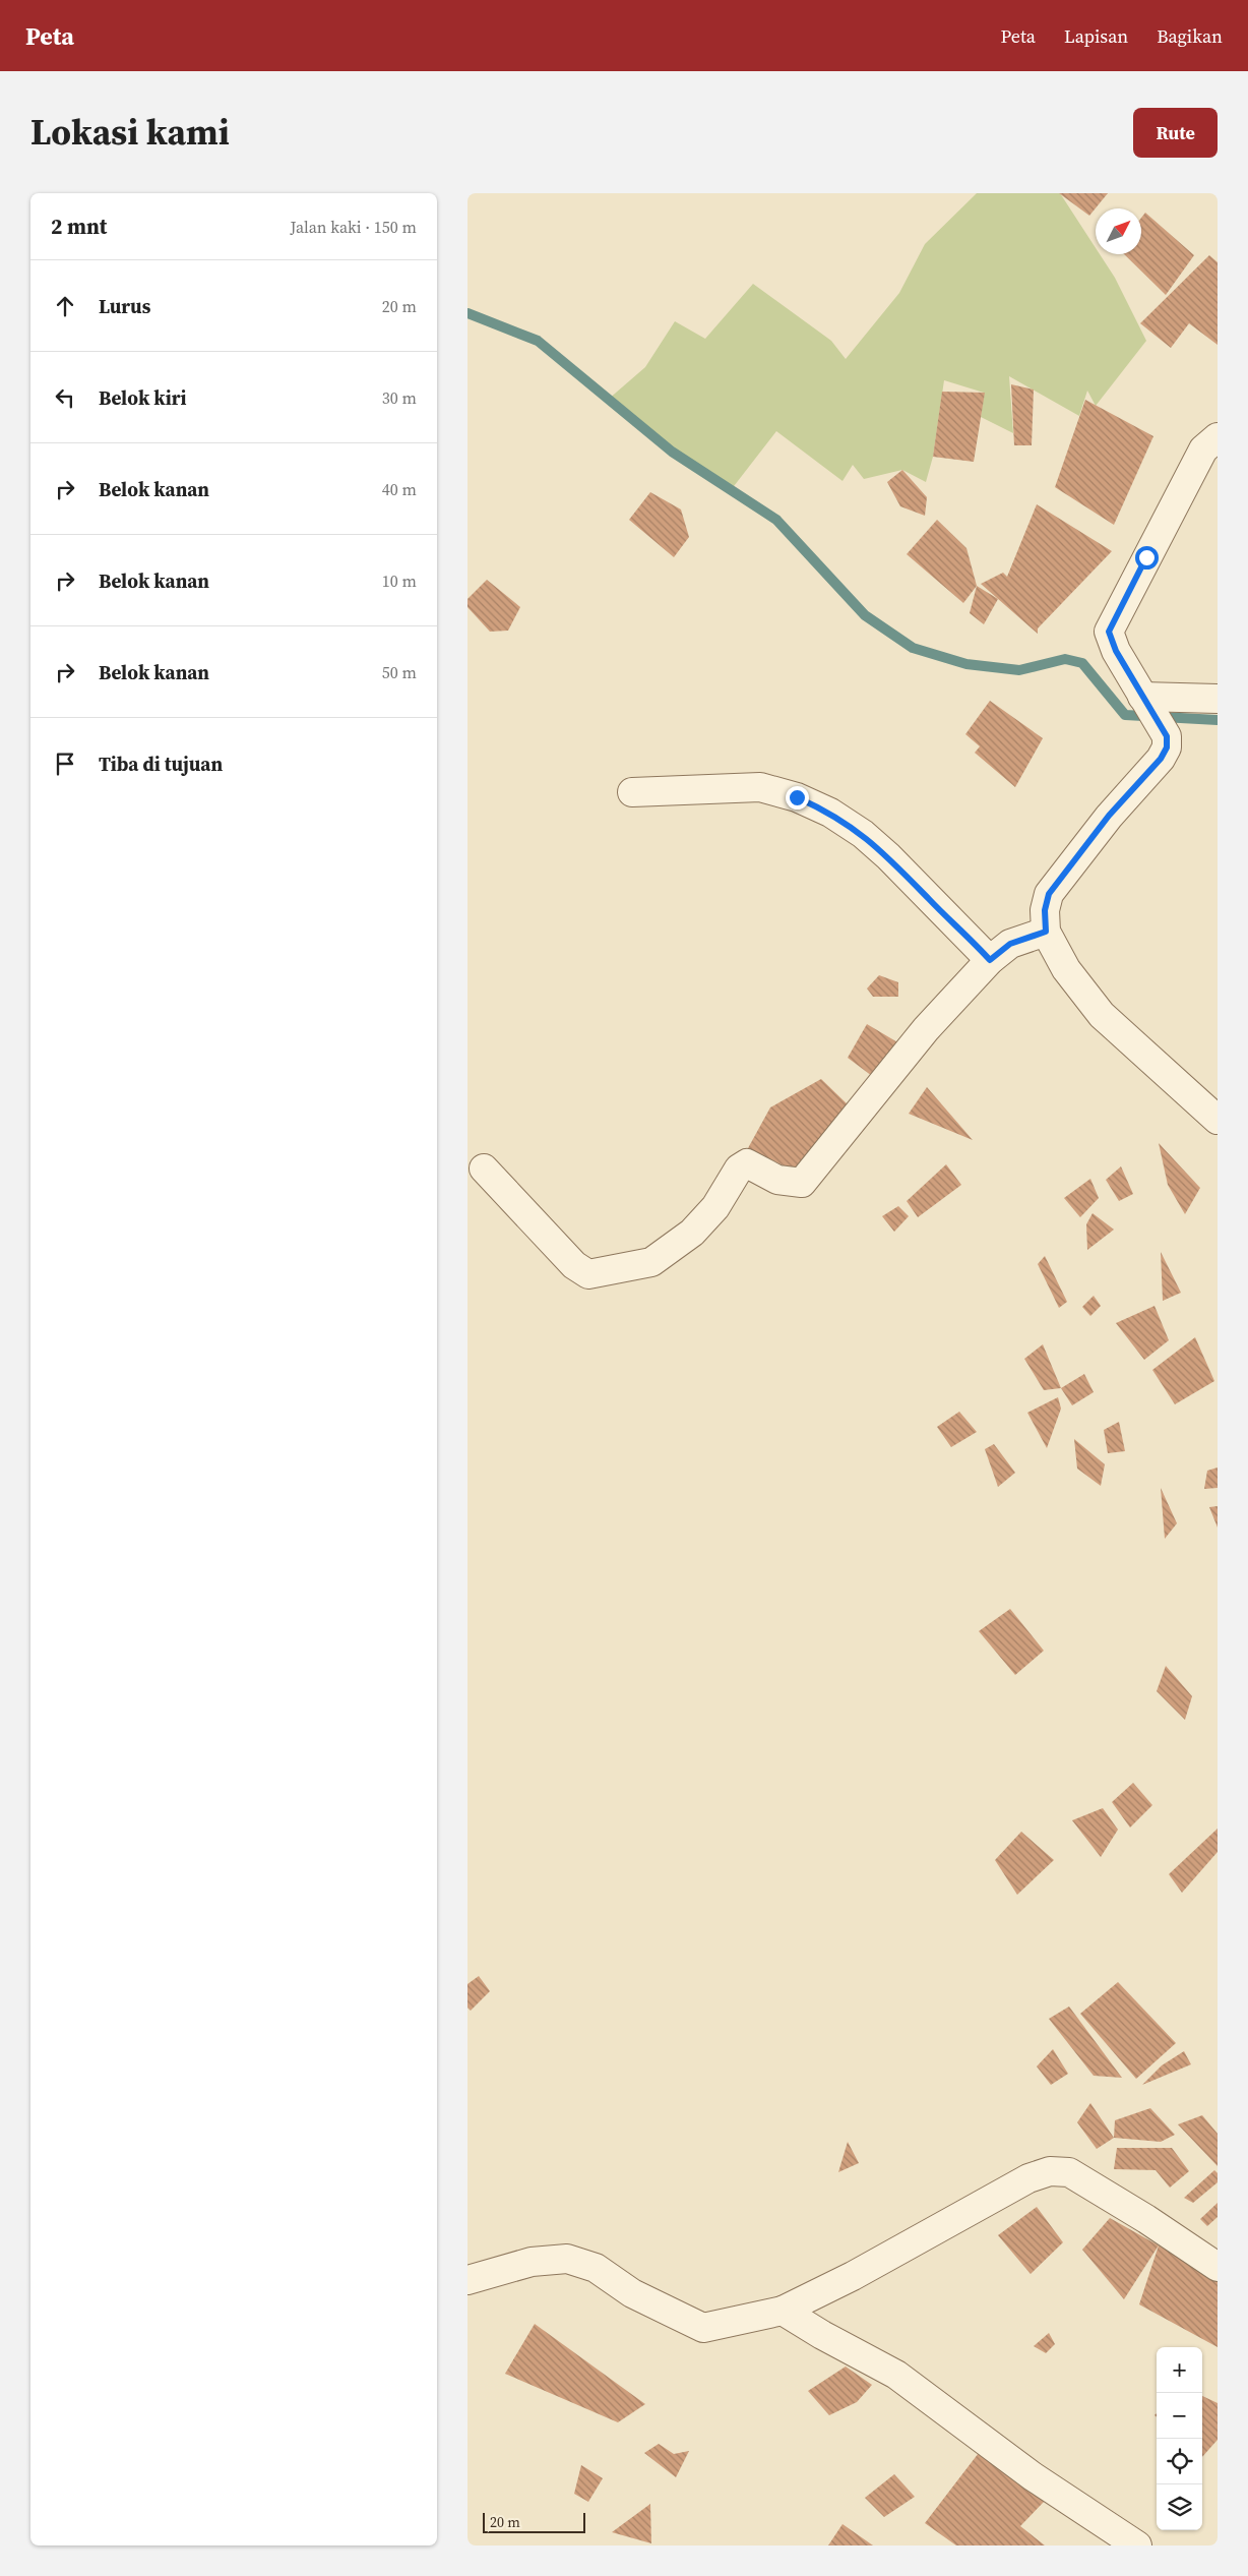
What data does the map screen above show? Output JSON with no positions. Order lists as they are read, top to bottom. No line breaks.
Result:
{"scale_bar":"20 m","north":"top right","page":{"header":"Peta","nav":["Peta","Lapisan","Bagikan"],"title":"Lokasi kami","buttons":"Rute","heading":["2 mnt","Jalan kaki · 150 m"],"list":[["Lurus","20 m"],["Belok kiri","30 m"],["Belok kanan","40 m"],["Belok kanan","10 m"],["Belok kanan","50 m"],"Tiba di tujuan"],"map_buttons":["+","−"],"scale":"20 m"}}
